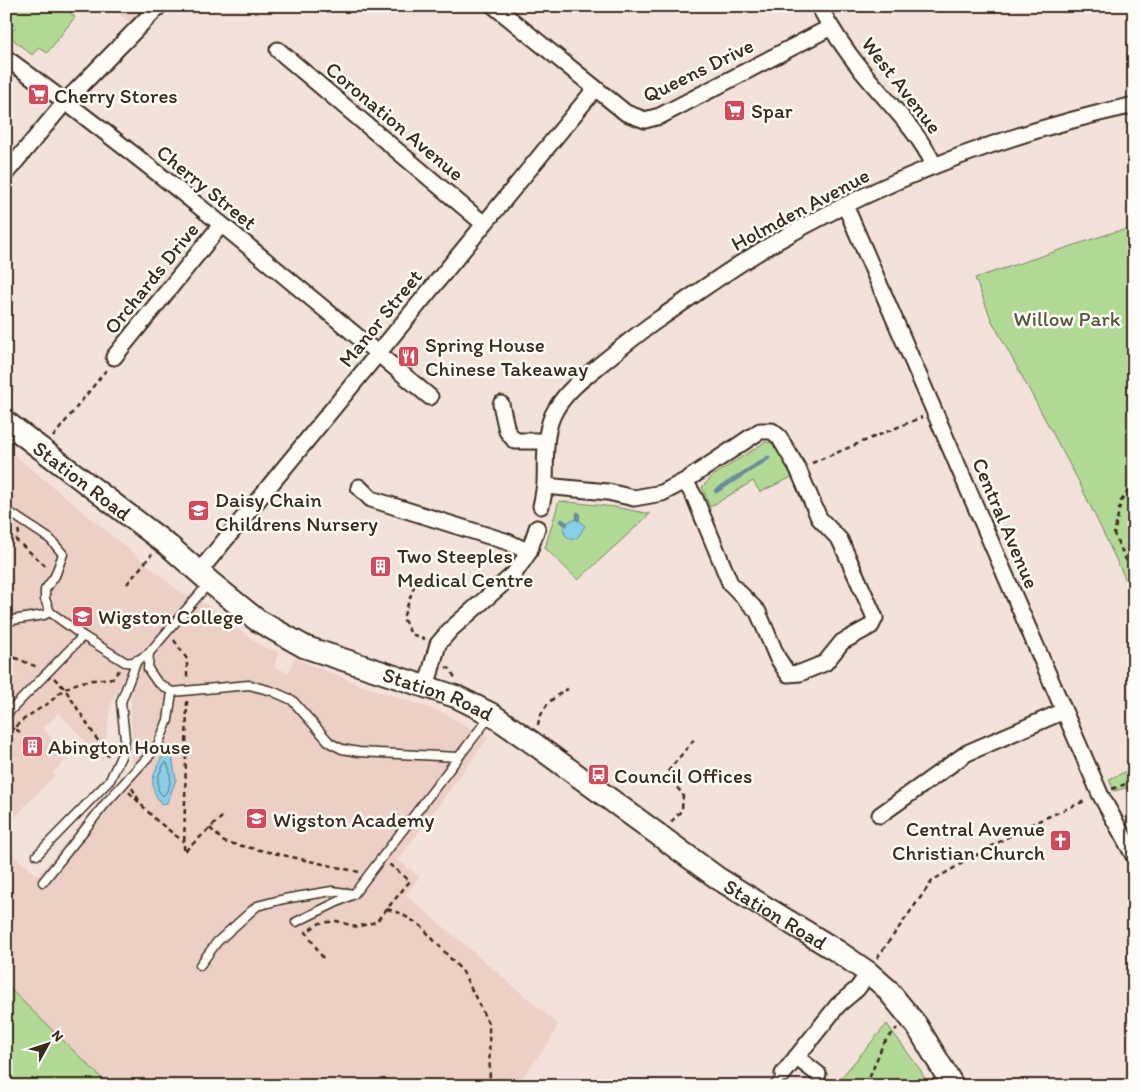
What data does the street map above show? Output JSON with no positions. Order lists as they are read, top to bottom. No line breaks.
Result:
{"streets":{"main road":["Station Road"],"street":["Queens Drive","West Avenue","Coronation Avenue","Cherry Street","Holmden Avenue","Orchards Drive","Manor Street","Central Avenue"]},"crossings":[["Queens Drive","West Avenue"],["Queens Drive","Manor Street"],["West Avenue","Holmden Avenue"],["Coronation Avenue","Manor Street"],["Cherry Street","Orchards Drive"],["Cherry Street","Manor Street"],["Holmden Avenue","Central Avenue"],["Manor Street","Station Road"]],"parks":["Willow Park"],"places":{"supermarket":["Cherry Stores","Spar"],"restaurant":["Spring House Chinese Takeaway"],"school or university":["Daisy Chain Childrens Nursery","Wigston College","Wigston Academy"],"building":["Two Steeples Medical Centre","Abington House"],"bus stop":["Council Offices"],"church":["Central Avenue Christian Church"]},"north":"top right"}
